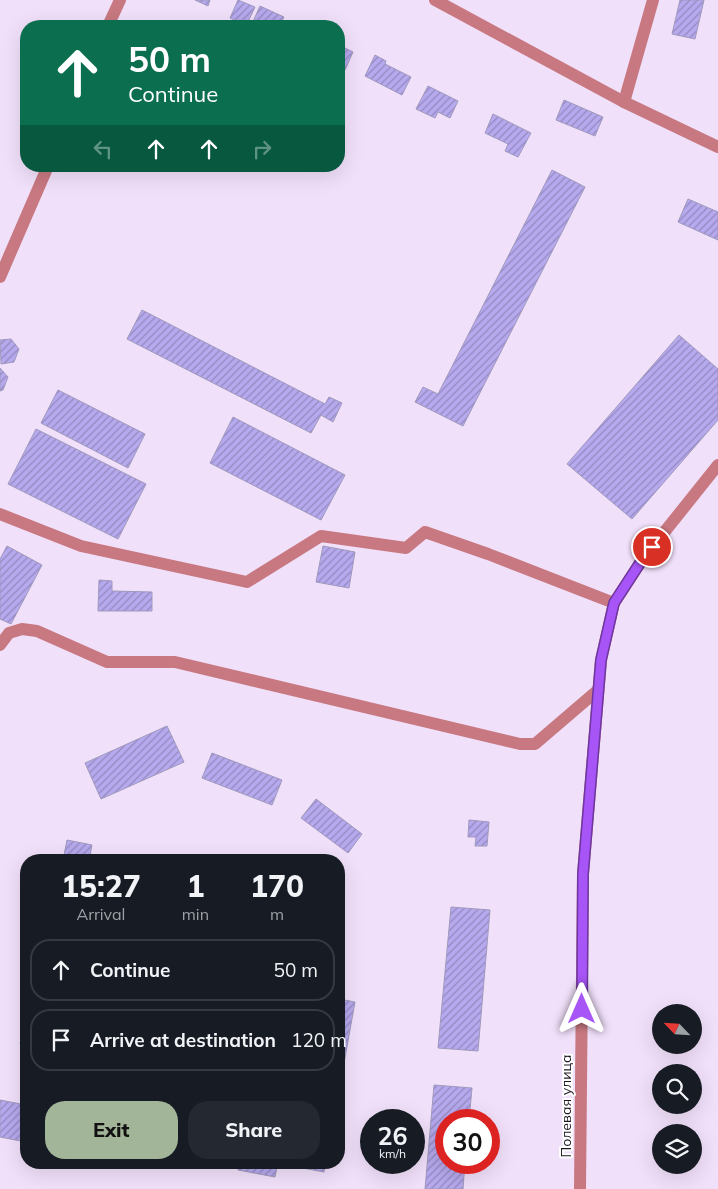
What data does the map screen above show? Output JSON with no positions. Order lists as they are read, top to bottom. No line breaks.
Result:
{"streets":{"street":["Полевая улица"]},"north":"top left","page":{"turn":["50 m","Continue"],"eta":["15:27","Arrival","1","min","170","m"],"list":[{"name":"Continue","value":"50 m"},{"name":"Arrive at destination","value":"120 m"}],"buttons":["Exit","Share"],"speed":"26 km/h","limit":"30"}}
